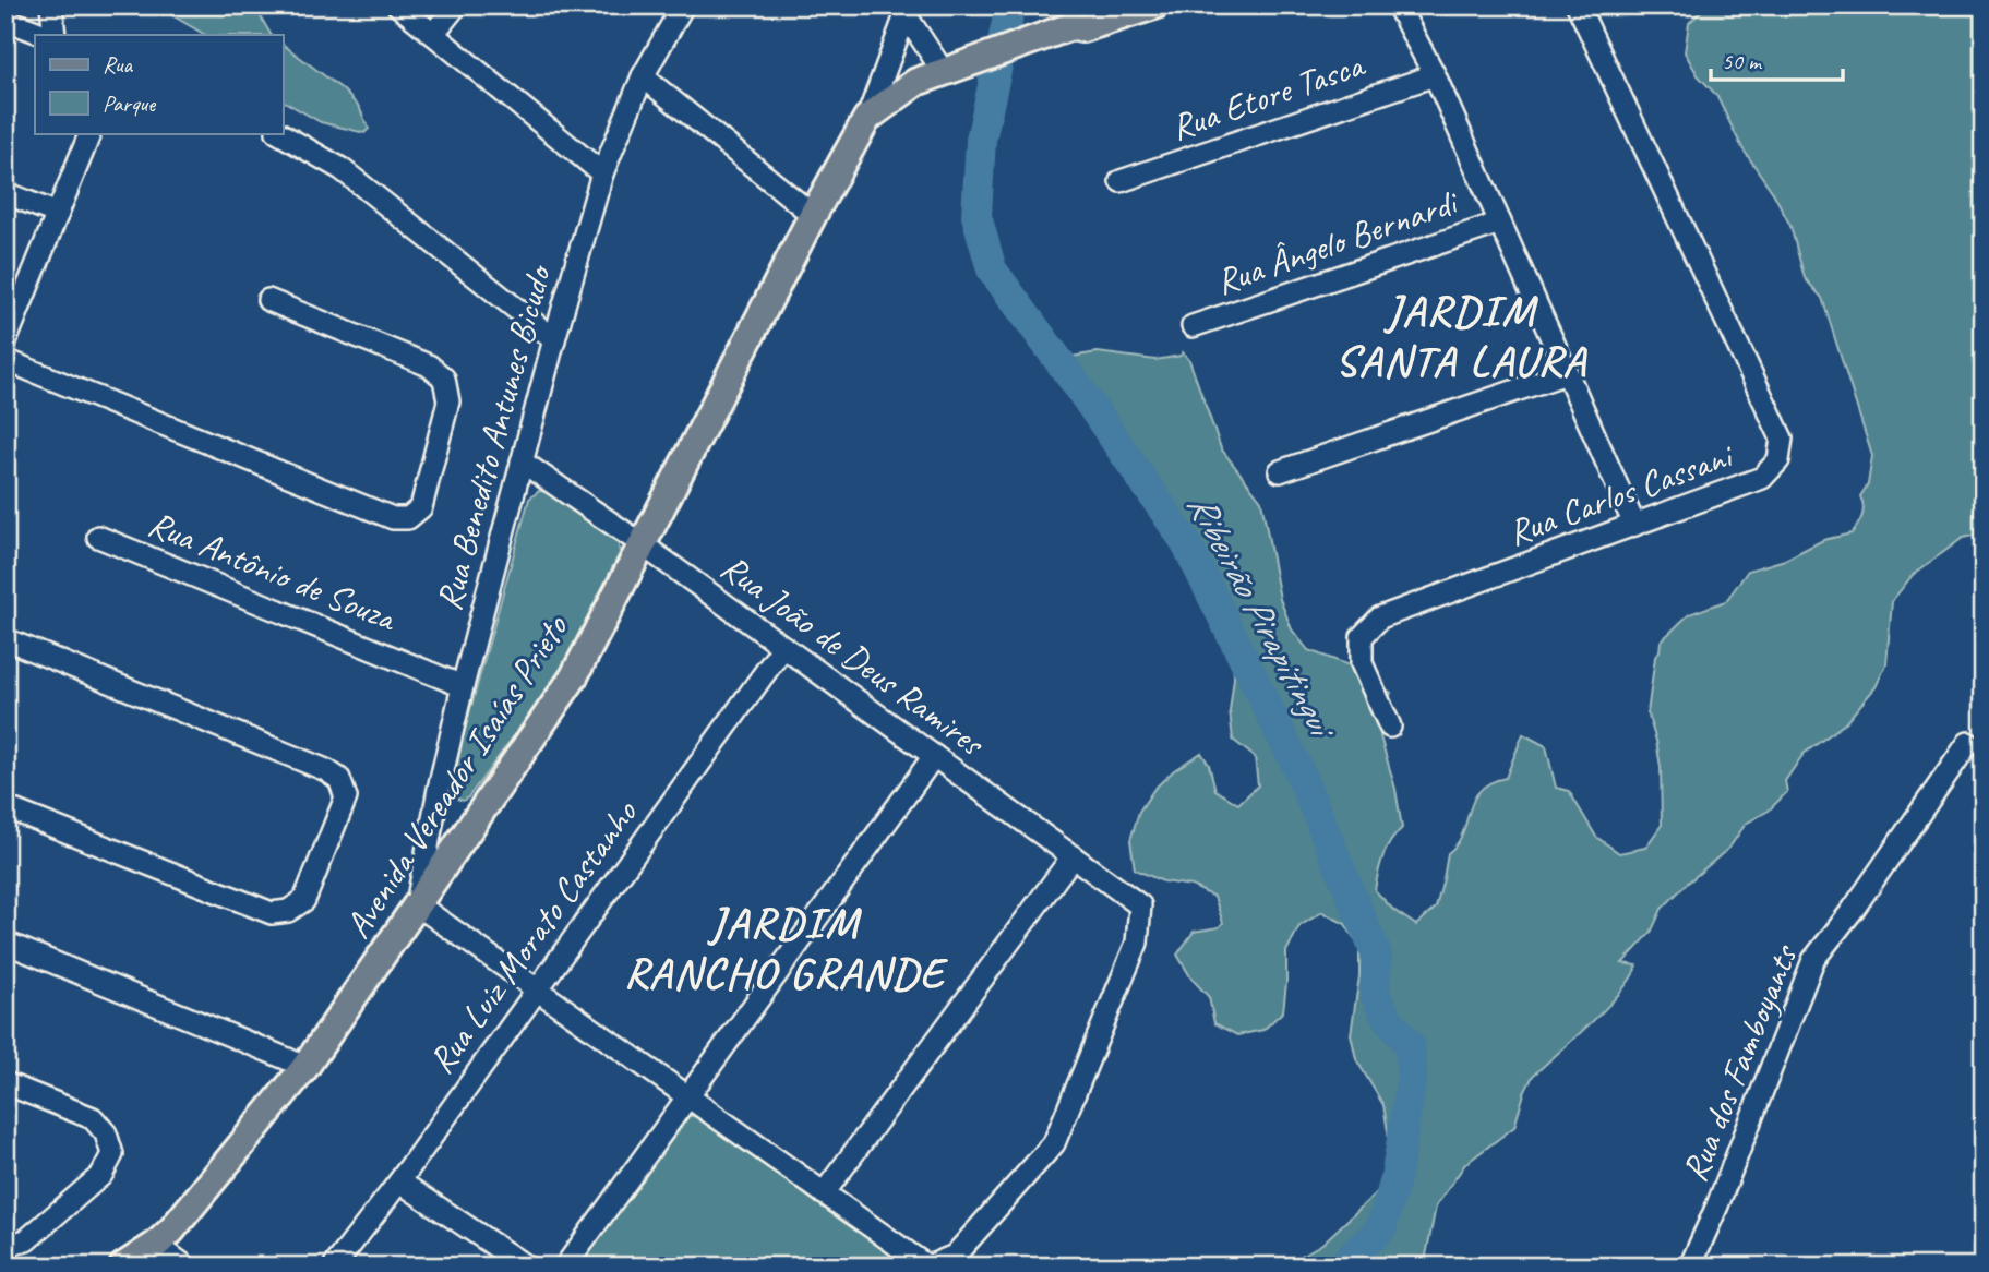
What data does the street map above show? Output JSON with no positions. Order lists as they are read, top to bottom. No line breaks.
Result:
{"streets":{"main road":["Avenida Vereador Isaías Prieto"],"street":["Rua Etore Tasca","Rua Ângelo Bernardi","Rua Benedito Antunes Bicudo","Rua Carlos Cassani","Rua Antônio de Souza","Rua João de Deus Ramires","Rua Luiz Morato Castanho","Rua dos Famboyants"]},"crossings":[["Rua Benedito Antunes Bicudo","Rua Antônio de Souza"],["Rua Benedito Antunes Bicudo","Rua João de Deus Ramires"],["Rua Benedito Antunes Bicudo","Avenida Vereador Isaías Prieto"],["Rua João de Deus Ramires","Avenida Vereador Isaías Prieto"],["Rua João de Deus Ramires","Rua Luiz Morato Castanho"]],"districts":["JARDIM SANTA LAURA","JARDIM RANCHO GRANDE"],"water":["Ribeirão Pirapitingui"],"legend":["Rua","Parque"],"scale_bar":"50 m"}
